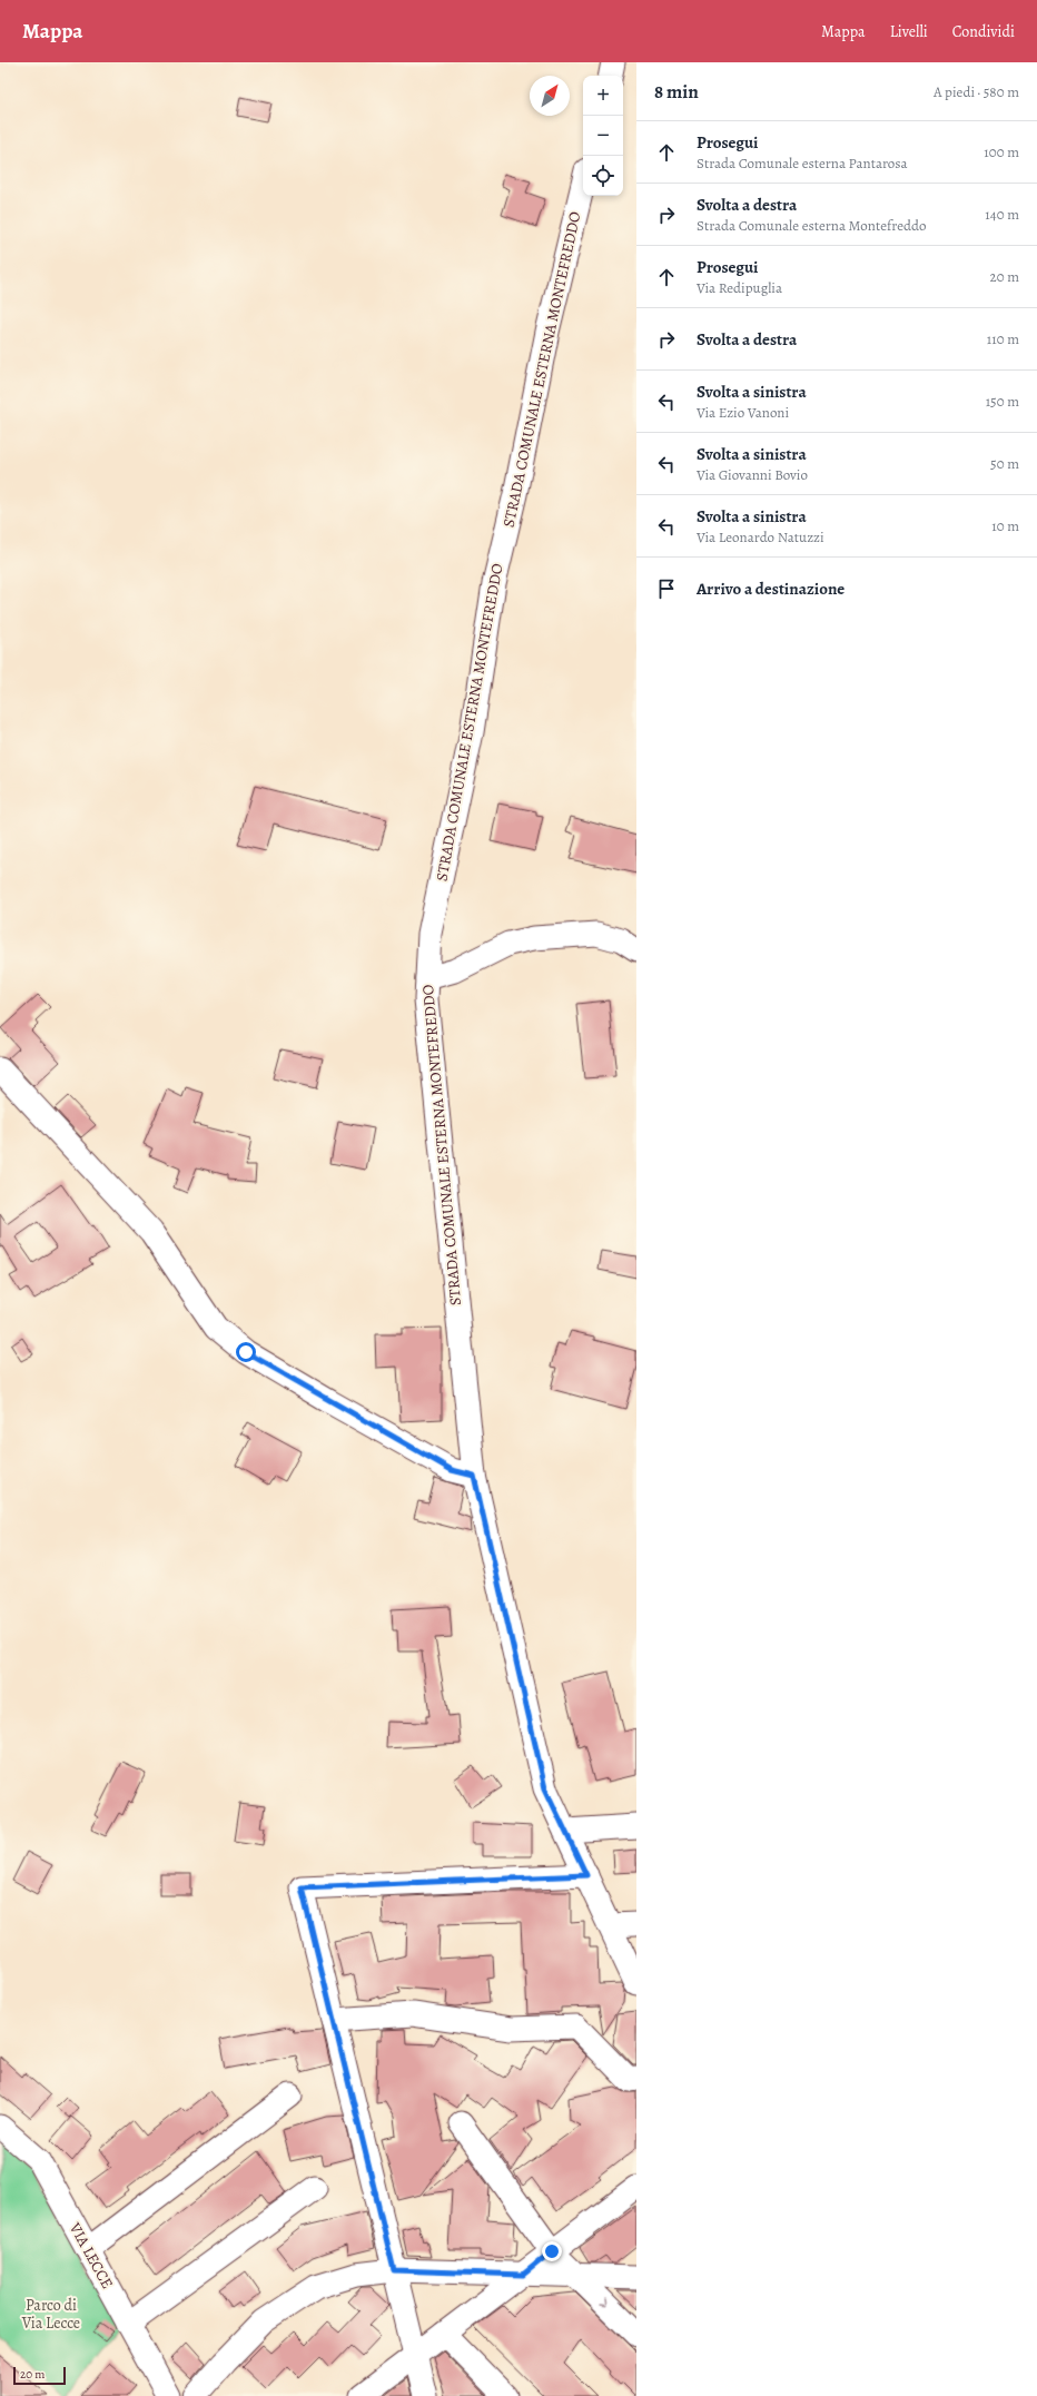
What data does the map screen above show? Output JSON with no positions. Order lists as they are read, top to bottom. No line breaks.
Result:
{"streets":{"street":["STRADA COMUNALE ESTERNA MONTEFREDDO","VIA LECCE"]},"parks":["Parco di Via Lecce"],"scale_bar":"20 m","north":"top right","page":{"header":"Mappa","nav":["Mappa","Livelli","Condividi"],"heading":["8 min","A piedi · 580 m"],"map_buttons":["+","−"],"list":[["Prosegui","Strada Comunale esterna Pantarosa","100 m"],["Svolta a destra","Strada Comunale esterna Montefreddo","140 m"],["Prosegui","Via Redipuglia","20 m"],["Svolta a destra","110 m"],["Svolta a sinistra","Via Ezio Vanoni","150 m"],["Svolta a sinistra","Via Giovanni Bovio","50 m"],["Svolta a sinistra","Via Leonardo Natuzzi","10 m"],"Arrivo a destinazione"],"scale":"20 m"}}
